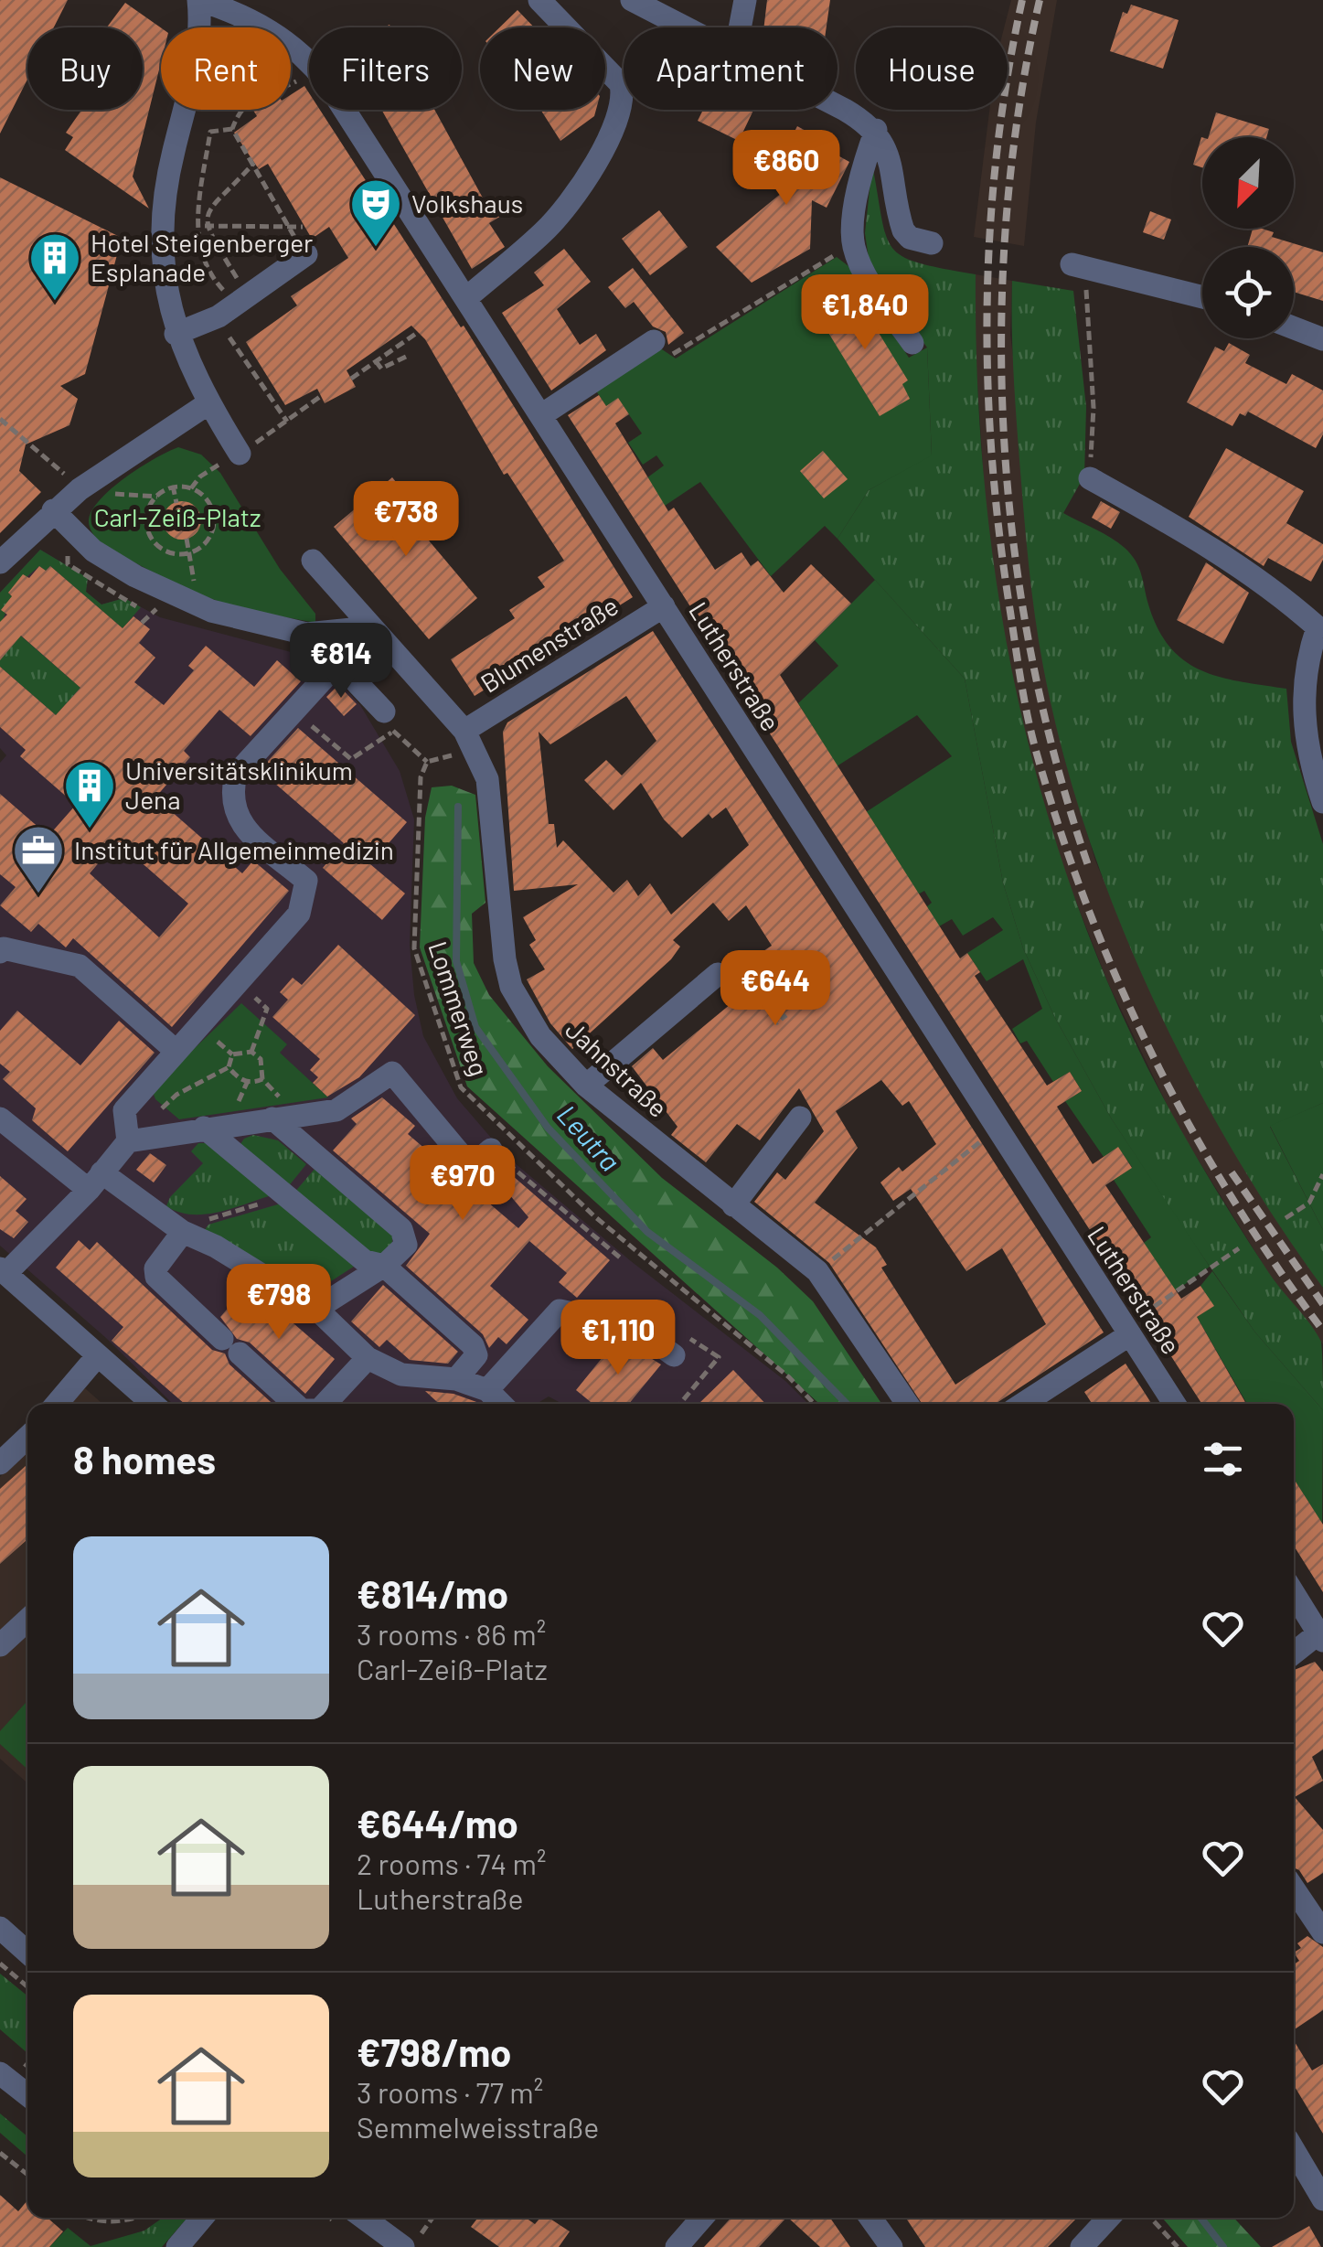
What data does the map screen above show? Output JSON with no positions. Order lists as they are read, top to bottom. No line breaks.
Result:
{"streets":{"street":["Blumenstraße","Lutherstraße","Jahnstraße"],"path":["Lommerweg"]},"crossings":[["Blumenstraße","Lutherstraße"],["Blumenstraße","Jahnstraße"]],"water":["Leutra"],"parks":["Carl-Zeiß-Platz"],"places":{"theatre":["Volkshaus"],"building":["Hotel Steigenberger Esplanade","Universitätsklinikum Jena"],"office":["Institut für Allgemeinmedizin"]},"north":"bottom left","page":{"chip":["Buy","Rent","Filters","New","Apartment","House"],"price":["€860","€1,840","€738","€814","€644","€970","€798","€1,110"],"heading":"8 homes","list":[{"name":"€814/mo","note":"3 rooms · 86 m² · Carl-Zeiß-Platz"},{"name":"€644/mo","note":"2 rooms · 74 m² · Lutherstraße"},{"name":"€798/mo","note":"3 rooms · 77 m² · Semmelweisstraße"}]}}
